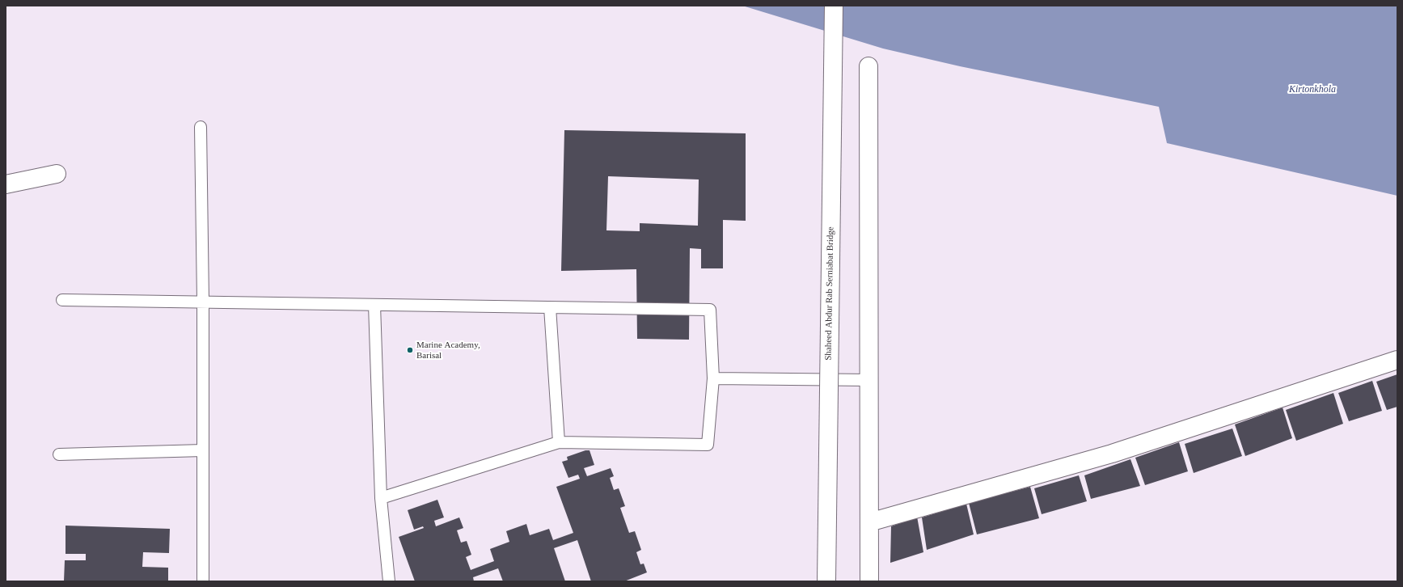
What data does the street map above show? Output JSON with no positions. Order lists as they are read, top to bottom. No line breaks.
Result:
{"streets":{"main road":["Shaheed Abdur Rab Serniabat Bridge"]},"water":["Kirtonkhola"],"places":["Marine Academy, Barisal"]}
